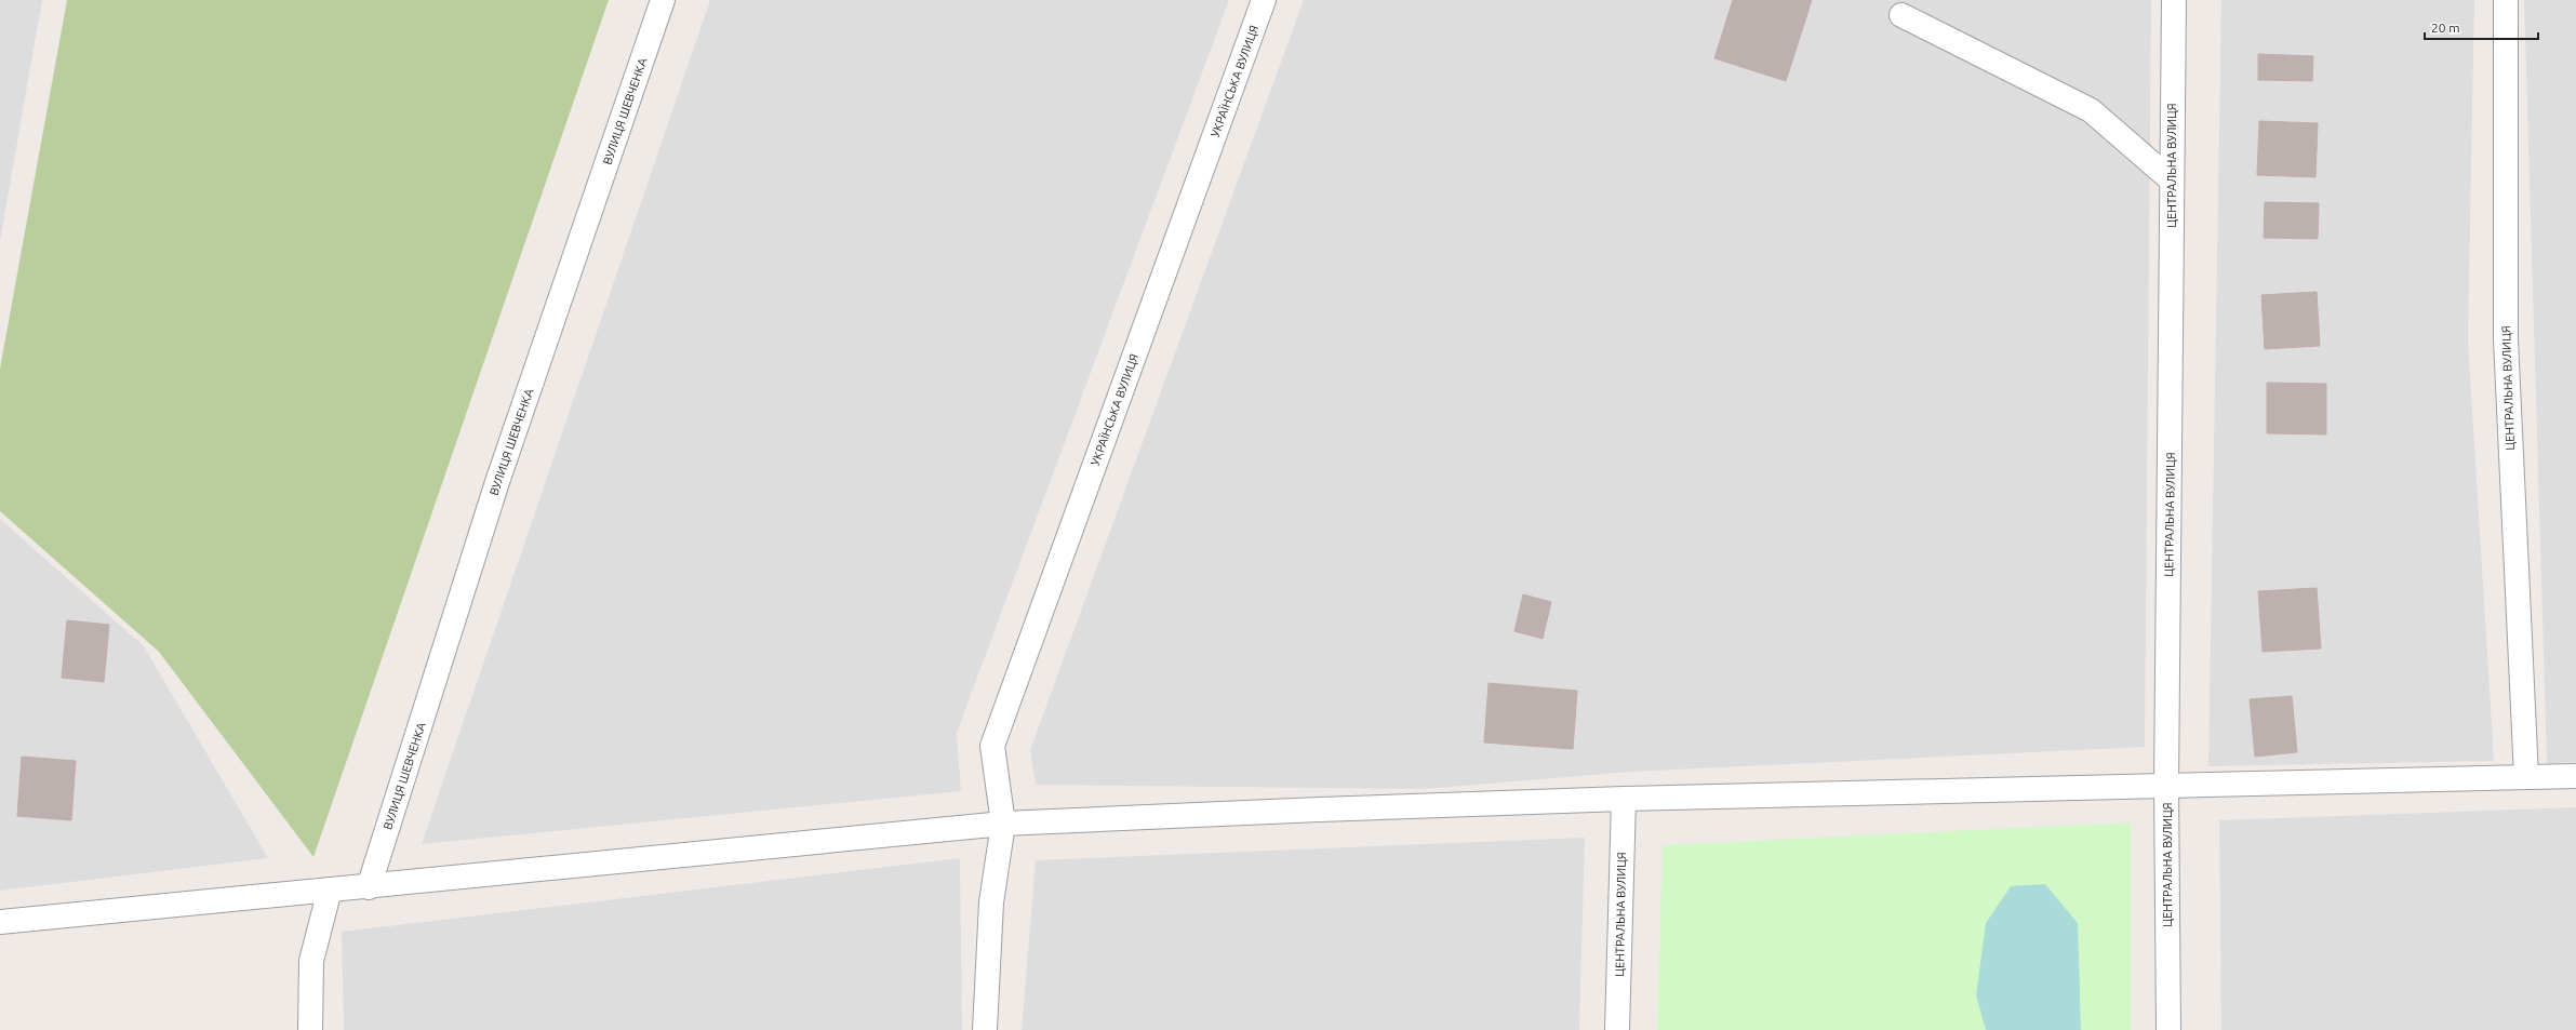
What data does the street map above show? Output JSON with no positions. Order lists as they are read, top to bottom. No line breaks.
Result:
{"streets":{"street":["УКРАЇНСЬКА ВУЛИЦЯ","ВУЛИЦЯ ШЕВЧЕНКА","ЦЕНТРАЛЬНА ВУЛИЦЯ"]},"scale_bar":"20 m"}
